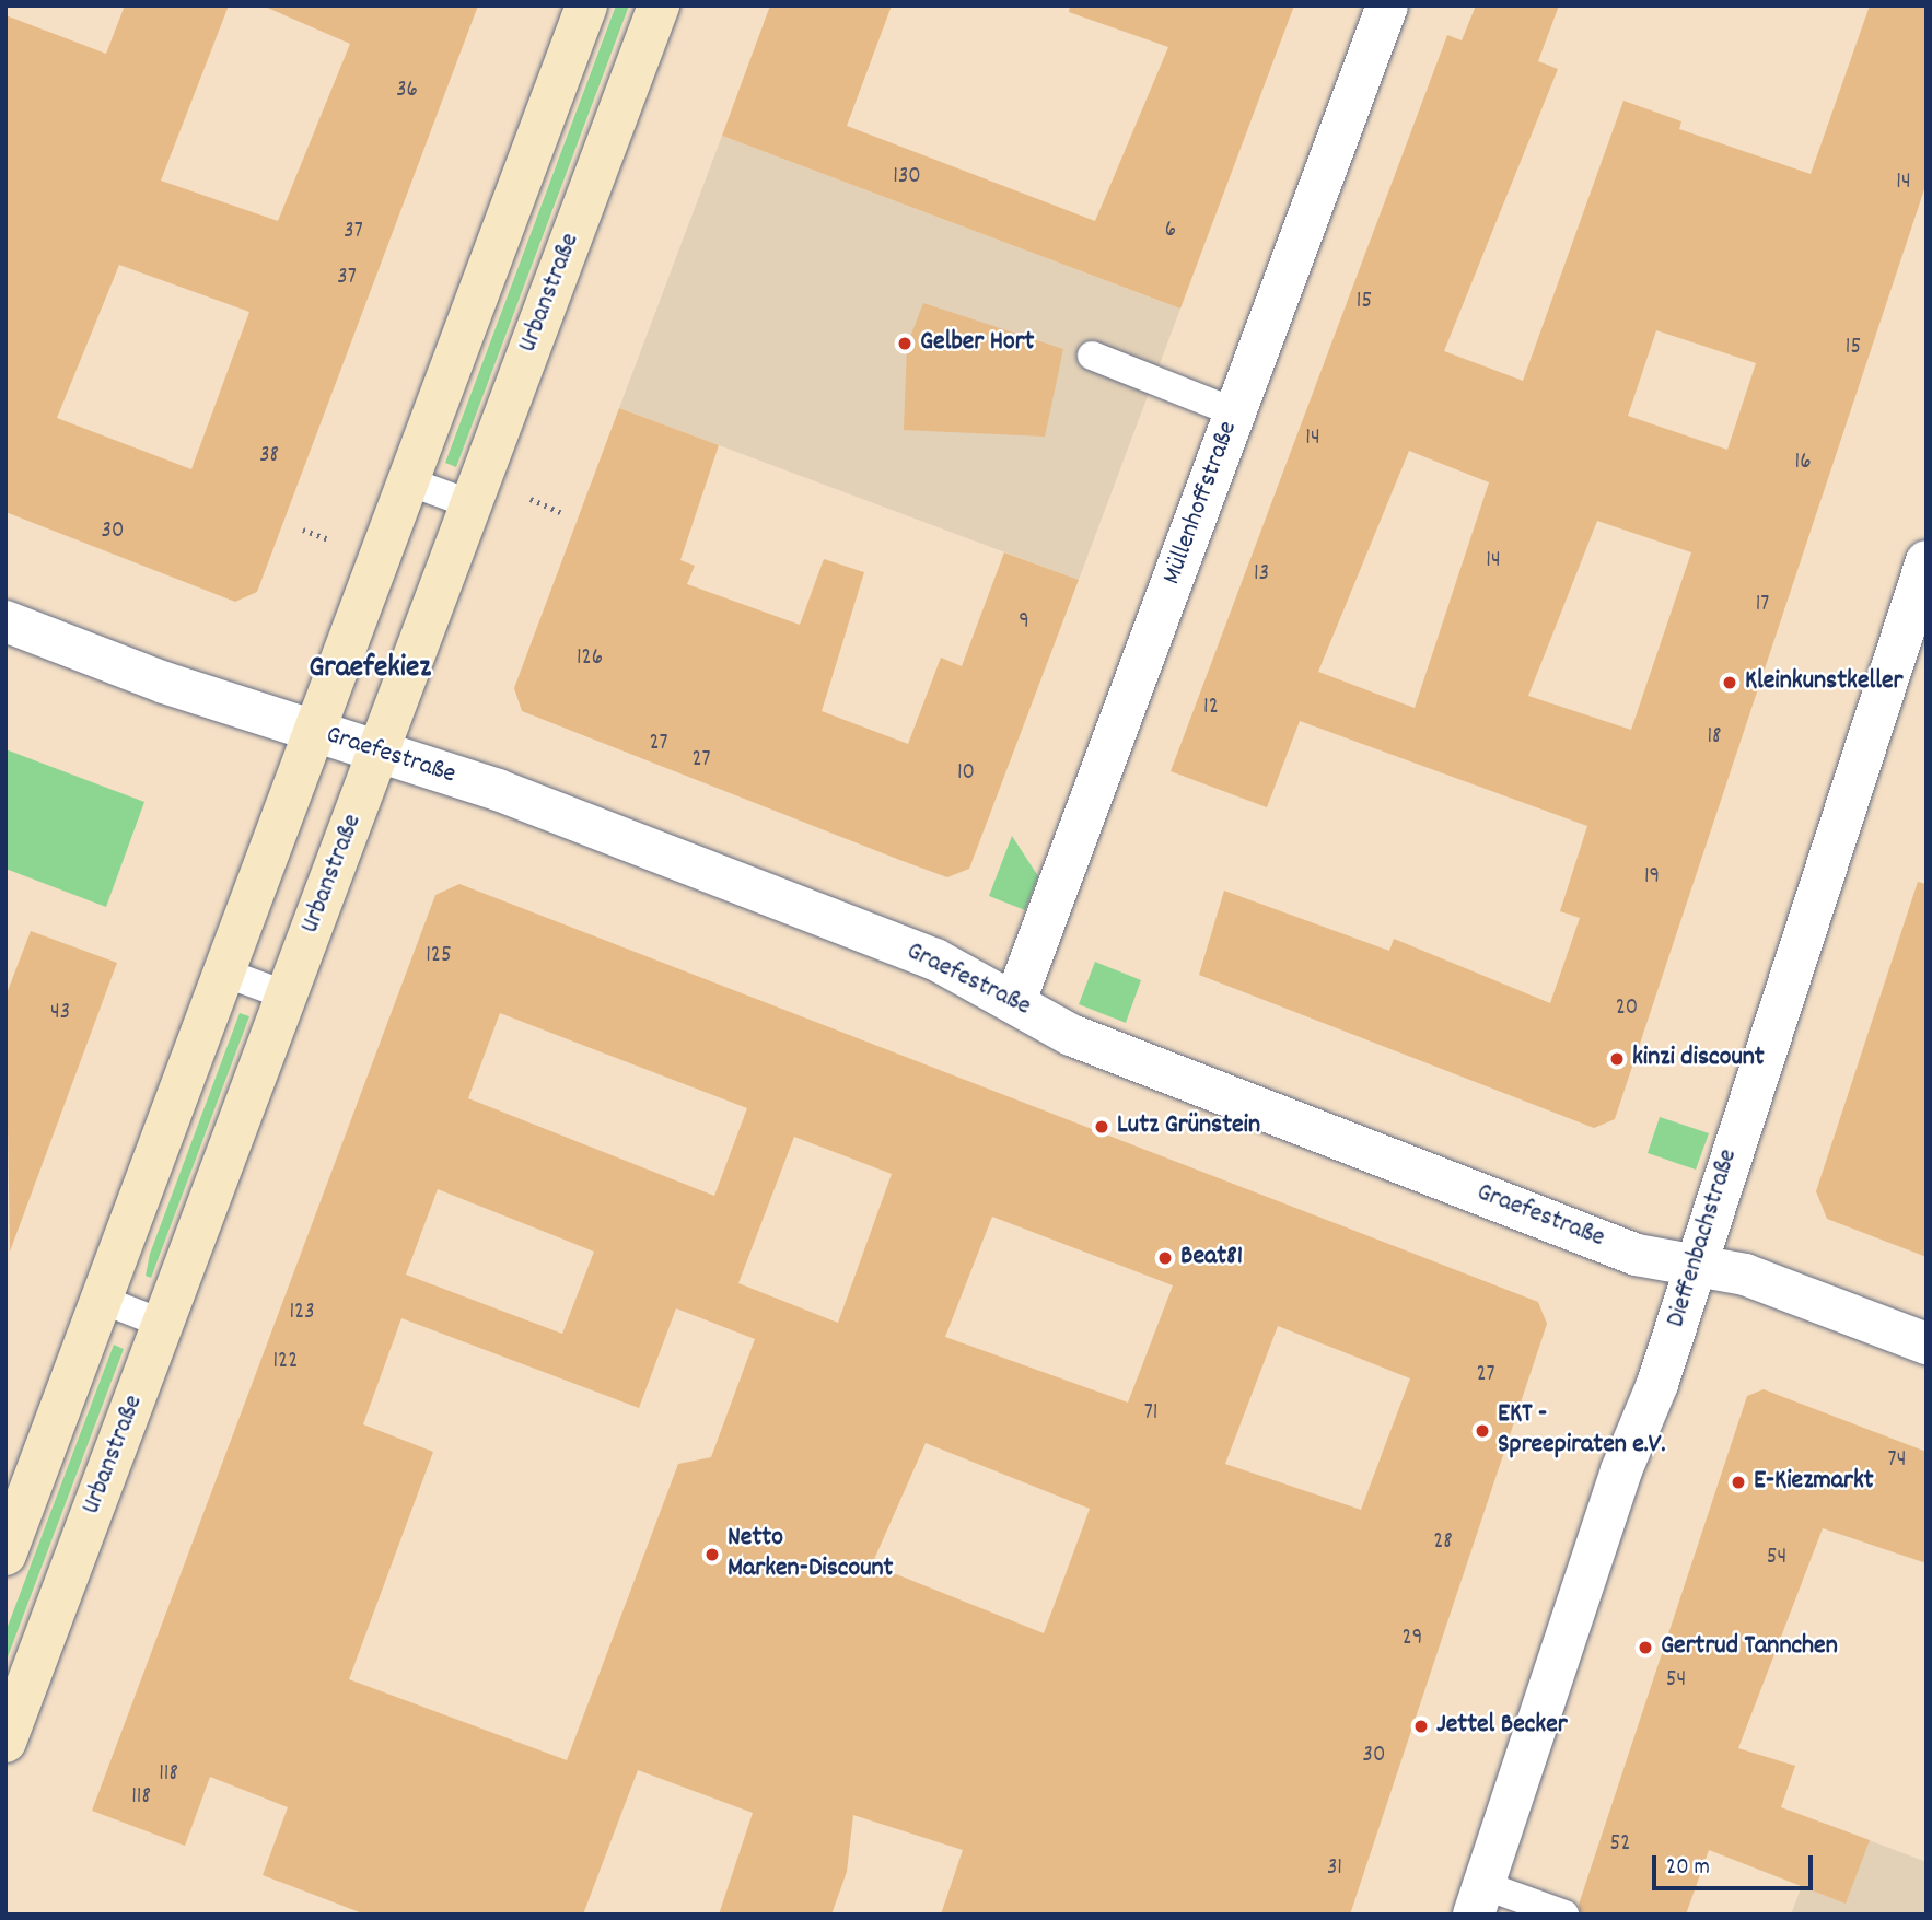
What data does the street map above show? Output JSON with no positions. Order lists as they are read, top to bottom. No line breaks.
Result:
{"streets":{"main road":["Urbanstraße"],"street":["Müllenhoffstraße","Graefestraße","Dieffenbachstraße"]},"crossings":[["Urbanstraße","Graefestraße"],["Müllenhoffstraße","Graefestraße"],["Graefestraße","Dieffenbachstraße"]],"districts":["Graefekiez"],"places":["Gelber Hort","Kleinkunstkeller","kinzi discount","Lutz Grünstein","Beat81","EKT - Spreepiraten e.V.","E-Kiezmarkt","Netto Marken-Discount","Gertrud Tannchen","Jettel Becker"],"house_numbers":["36","130","14","6","37","37","15","15","14","38","16","30","14","13","17","9","126","12","18","27","27","10","19","125","20","43","123","122","27","71","74","28","54","29","54","30","118","118","52","31"],"scale_bar":"20 m"}
